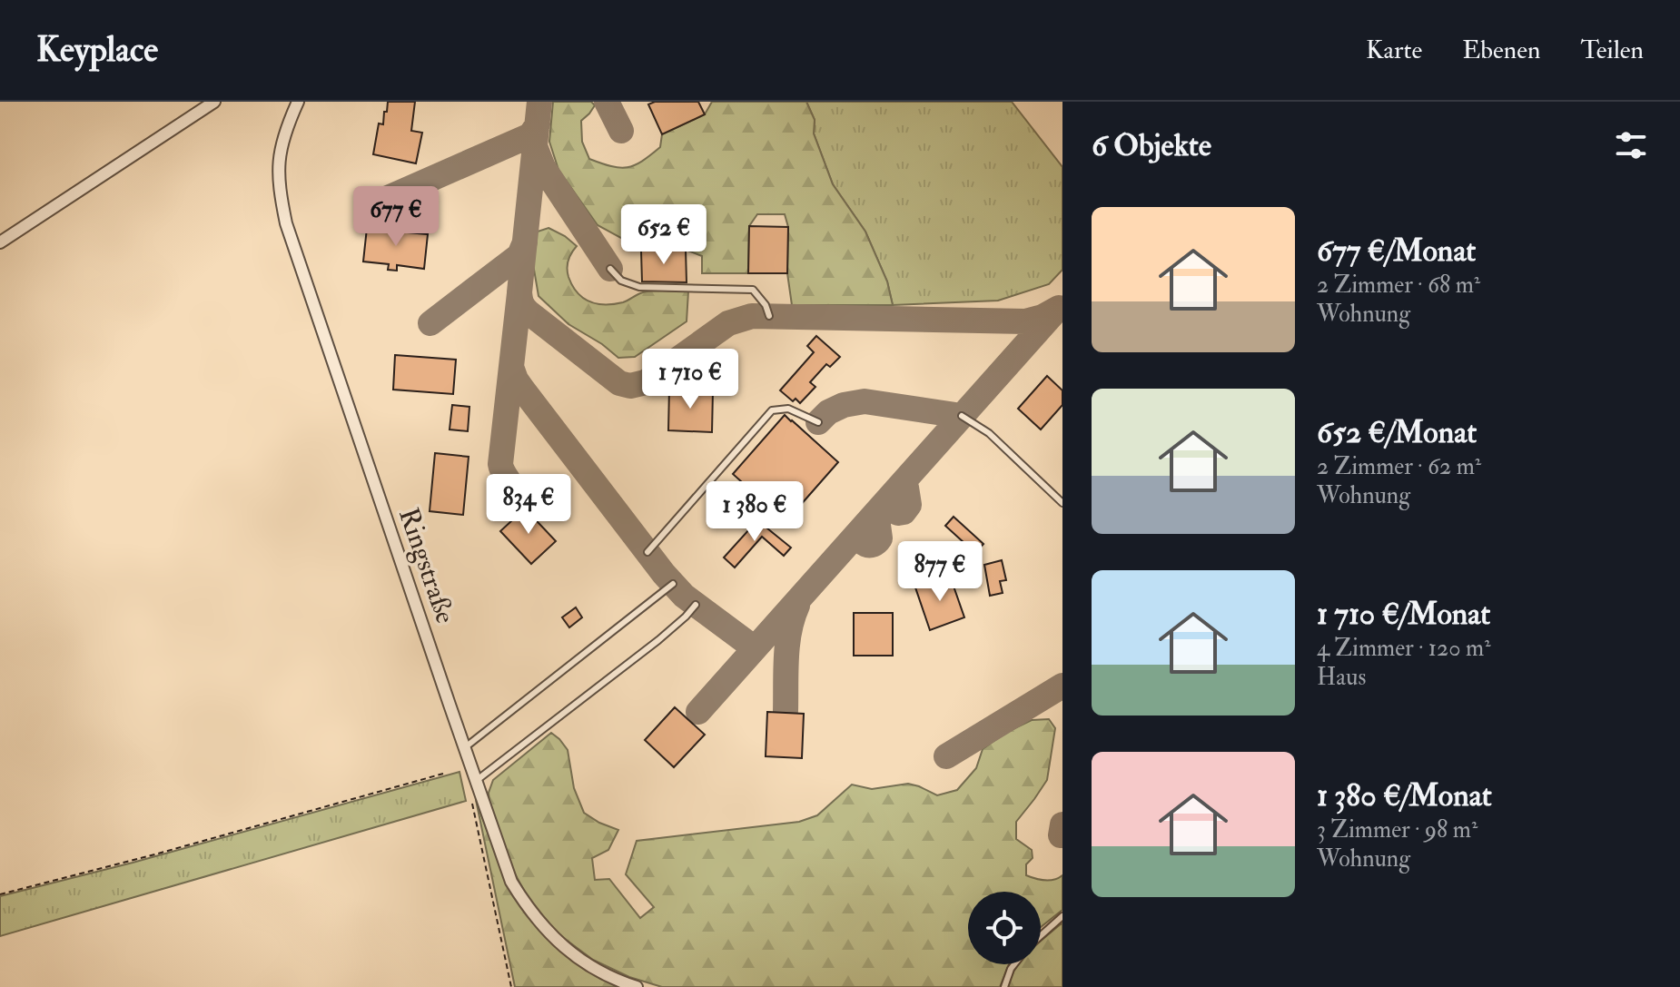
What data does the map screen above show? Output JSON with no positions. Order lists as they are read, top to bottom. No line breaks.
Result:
{"streets":{"street":["Ringstraße"]},"page":{"header":"Keyplace","nav":["Karte","Ebenen","Teilen"],"heading":"6 Objekte","price":["677 €","652 €","1 710 €","834 €","1 380 €","877 €"],"list":[{"name":"677 €/Monat","note":"2 Zimmer · 68 m² · Wohnung"},{"name":"652 €/Monat","note":"2 Zimmer · 62 m² · Wohnung"},{"name":"1 710 €/Monat","note":"4 Zimmer · 120 m² · Haus"},{"name":"1 380 €/Monat","note":"3 Zimmer · 98 m² · Wohnung"}]}}
